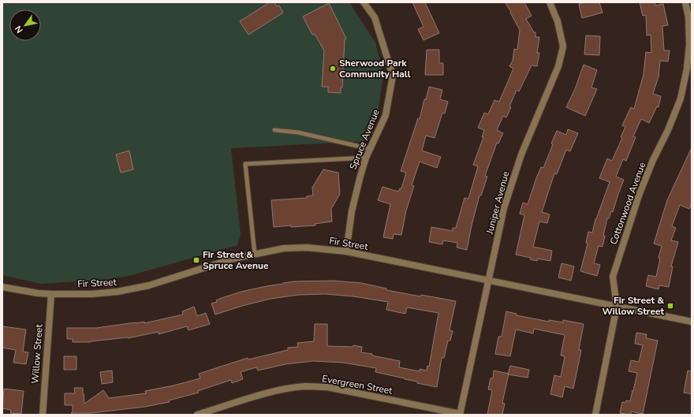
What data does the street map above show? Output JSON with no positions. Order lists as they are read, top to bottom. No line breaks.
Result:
{"streets":{"street":["Spruce Avenue","Juniper Avenue","Cottonwood Avenue","Fir Street","Willow Street","Evergreen Street"]},"crossings":[["Spruce Avenue","Fir Street"],["Juniper Avenue","Fir Street"],["Juniper Avenue","Evergreen Street"],["Cottonwood Avenue","Fir Street"],["Fir Street","Willow Street"]],"places":{"other":["Sherwood Park Community Hall"],"transit":["Fir Street & Spruce Avenue","Fir Street & Willow Street"]},"north":"bottom left"}
